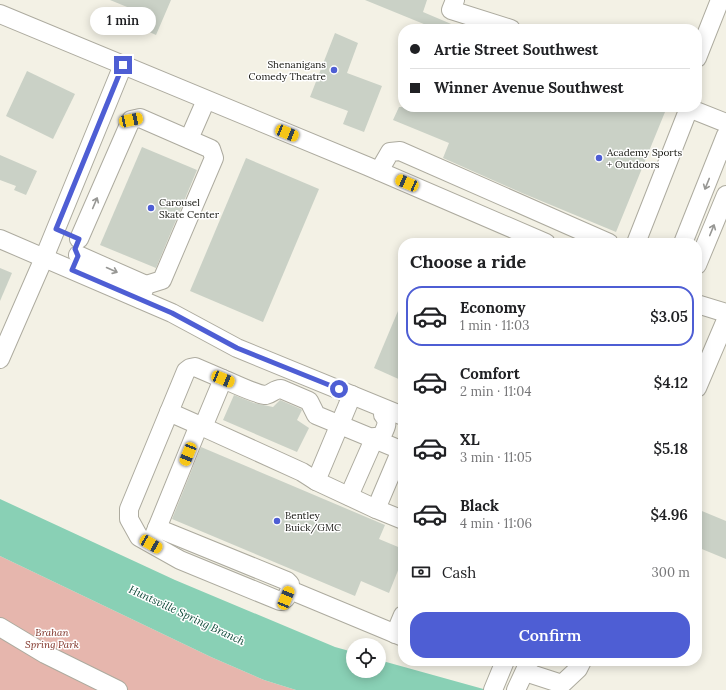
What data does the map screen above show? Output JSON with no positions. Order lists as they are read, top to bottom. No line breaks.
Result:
{"water":["Huntsville Spring Branch"],"parks":["Brahan Spring Park"],"places":["Shenanigans Comedy Theatre","Academy Sports + Outdoors","Carousel Skate Center","Bentley Buick/GMC"],"page":{"bubble":"1 min","banner":["Artie Street Southwest","Winner Avenue Southwest"],"heading":"Choose a ride","list":[{"name":"Economy","note":"1 min · 11:03","value":"$3.05"},{"name":"Comfort","note":"2 min · 11:04","value":"$4.12"},{"name":"XL","note":"3 min · 11:05","value":"$5.18"},{"name":"Black","note":"4 min · 11:06","value":"$4.96"}],"pay":["Cash","300 m"],"buttons":"Confirm"}}
